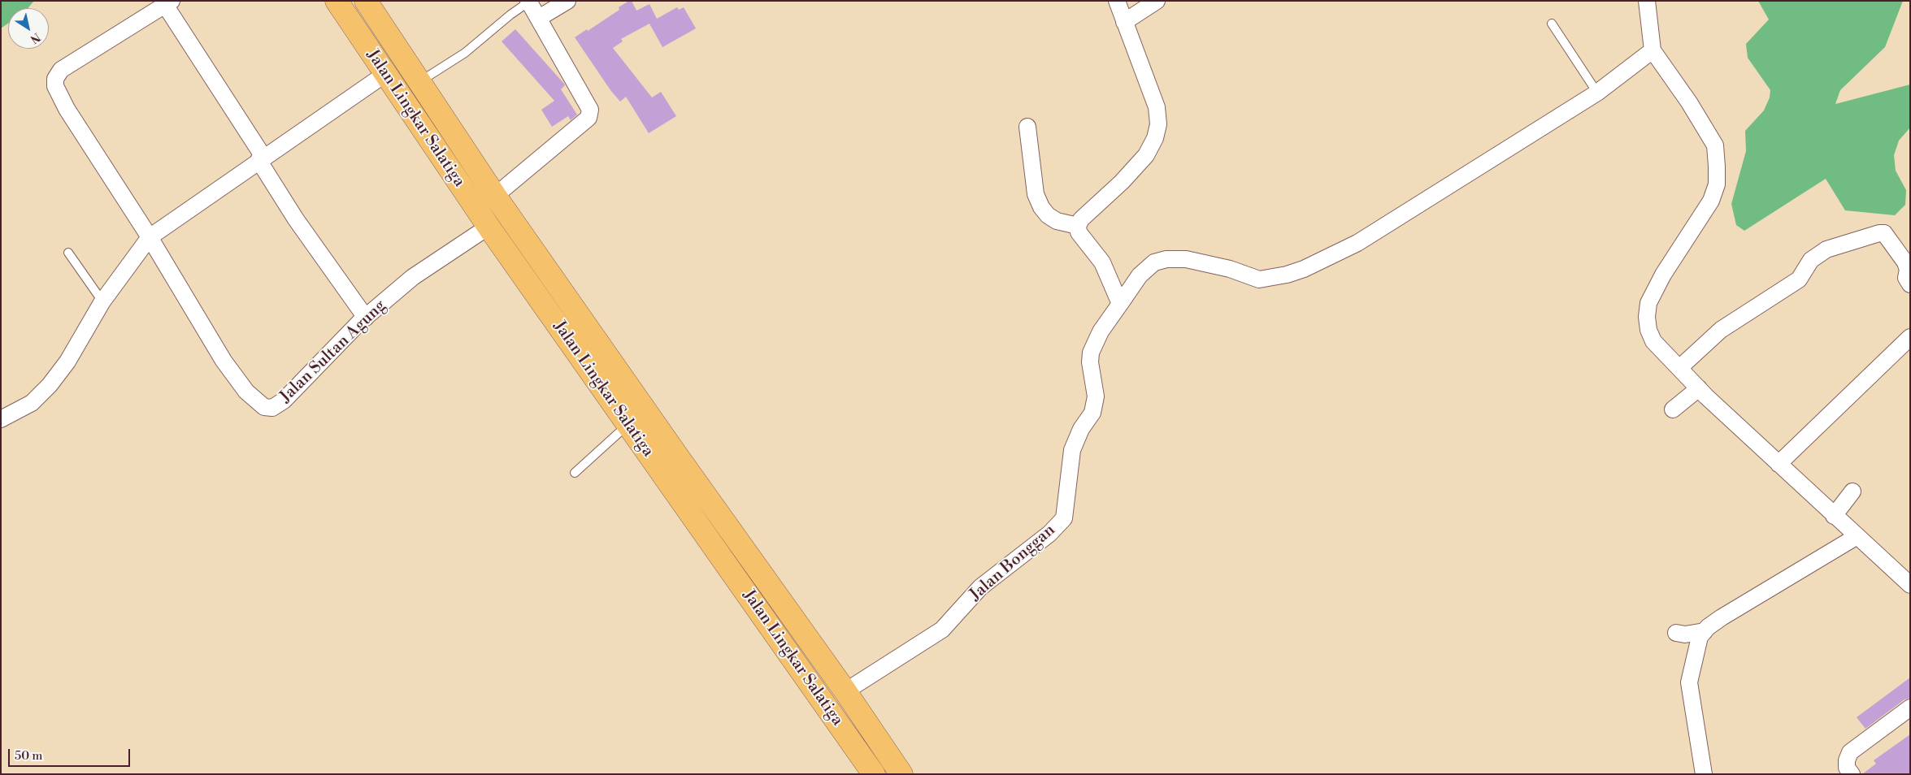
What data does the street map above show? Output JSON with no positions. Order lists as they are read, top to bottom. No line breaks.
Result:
{"streets":{"highway":["Jalan Lingkar Salatiga"],"street":["Jalan Sultan Agung","Jalan Bonggan"]},"crossings":[["Jalan Lingkar Salatiga","Jalan Sultan Agung"],["Jalan Lingkar Salatiga","Jalan Bonggan"]],"scale_bar":"50 m","north":"bottom right"}
